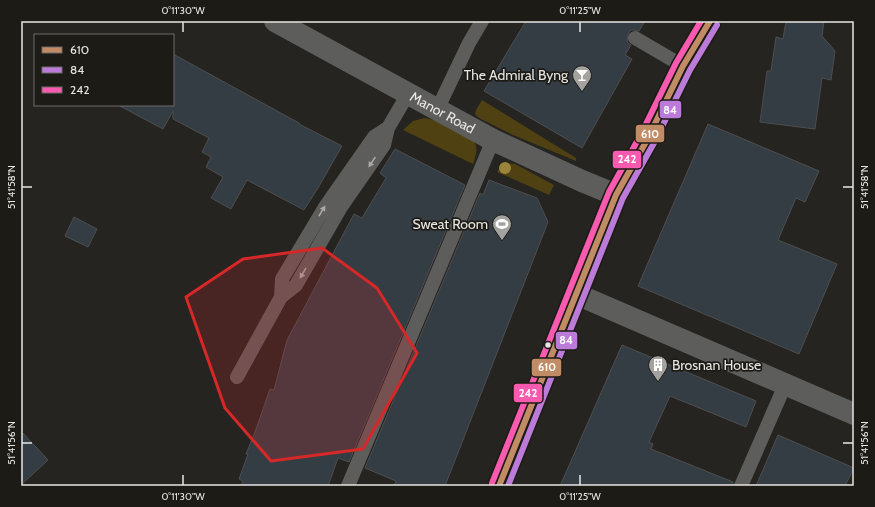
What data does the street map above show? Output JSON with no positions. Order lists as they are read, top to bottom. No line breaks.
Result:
{"streets":{"street":["Manor Road"]},"places":{"bar":["The Admiral Byng"],"sports":["Sweat Room"],"building":["Brosnan House"]},"lines":["transit line 610","transit line 242","transit line 84"],"legend":["610","84","242"],"coordinates":["0°11'30\"W","0°11'25\"W","51°41'58\"N","51°41'56\"N"]}
